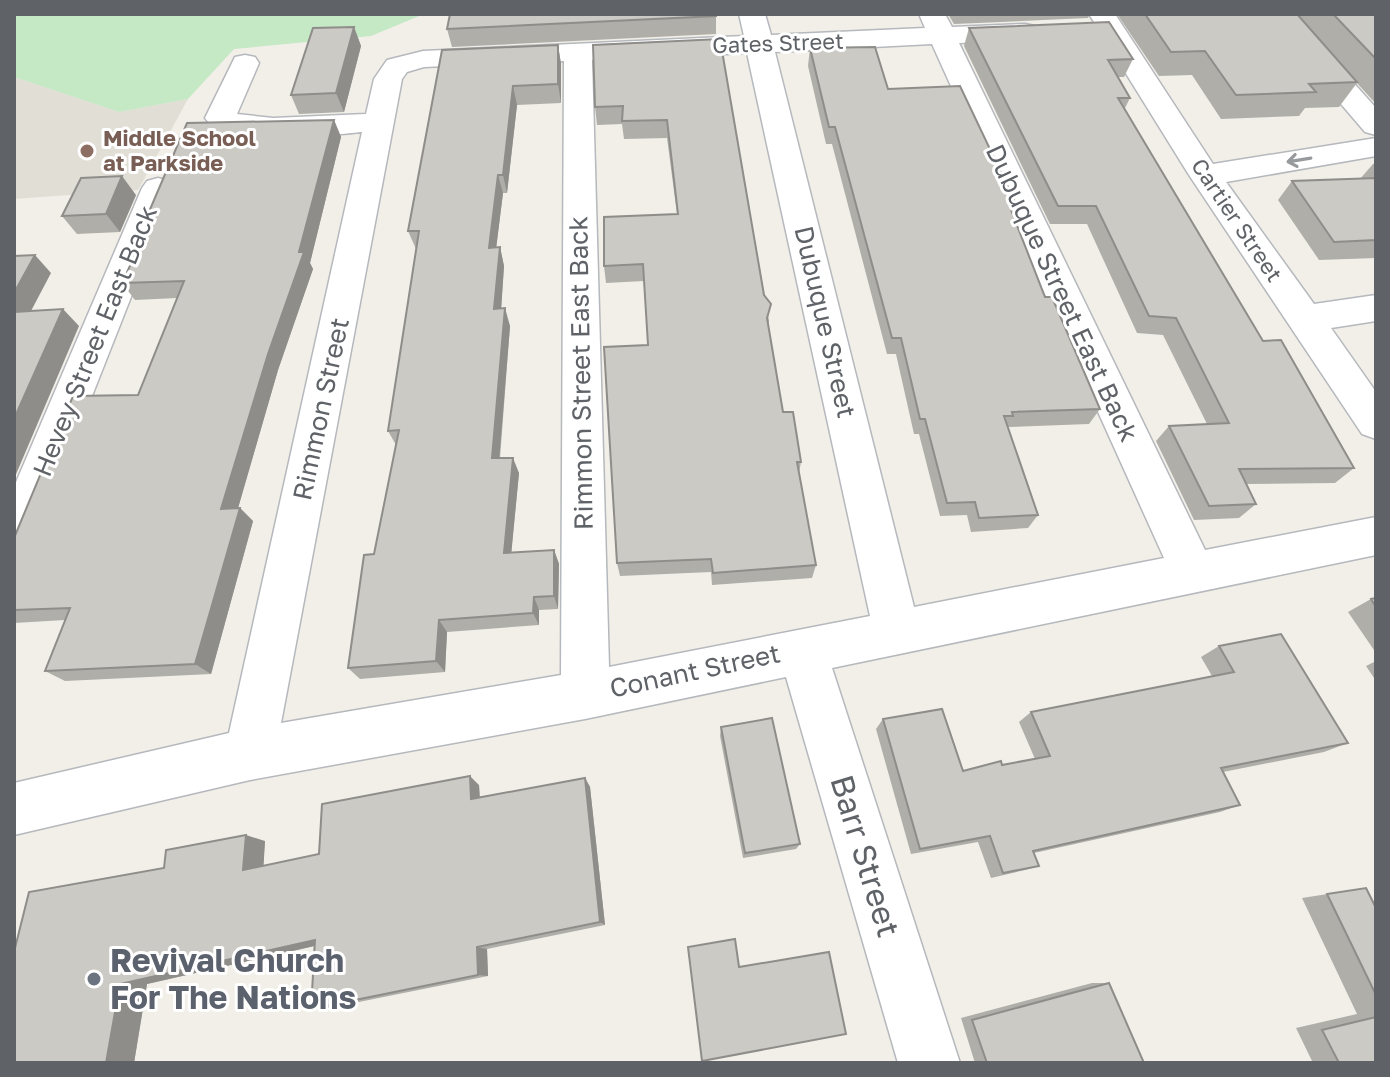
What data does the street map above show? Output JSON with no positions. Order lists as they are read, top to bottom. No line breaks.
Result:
{"streets":{"street":["Gates Street","Cartier Street","Dubuque Street East Back","Dubuque Street","Hevey Street East Back","Rimmon Street East Back","Rimmon Street","Conant Street","Barr Street"]},"crossings":[["Gates Street","Dubuque Street East Back"],["Gates Street","Dubuque Street"],["Gates Street","Rimmon Street East Back"],["Gates Street","Rimmon Street"],["Dubuque Street East Back","Conant Street"],["Dubuque Street","Conant Street"],["Rimmon Street East Back","Conant Street"],["Rimmon Street","Conant Street"],["Conant Street","Barr Street"]],"places":["Middle School at Parkside","Revival Church For The Nations"]}
